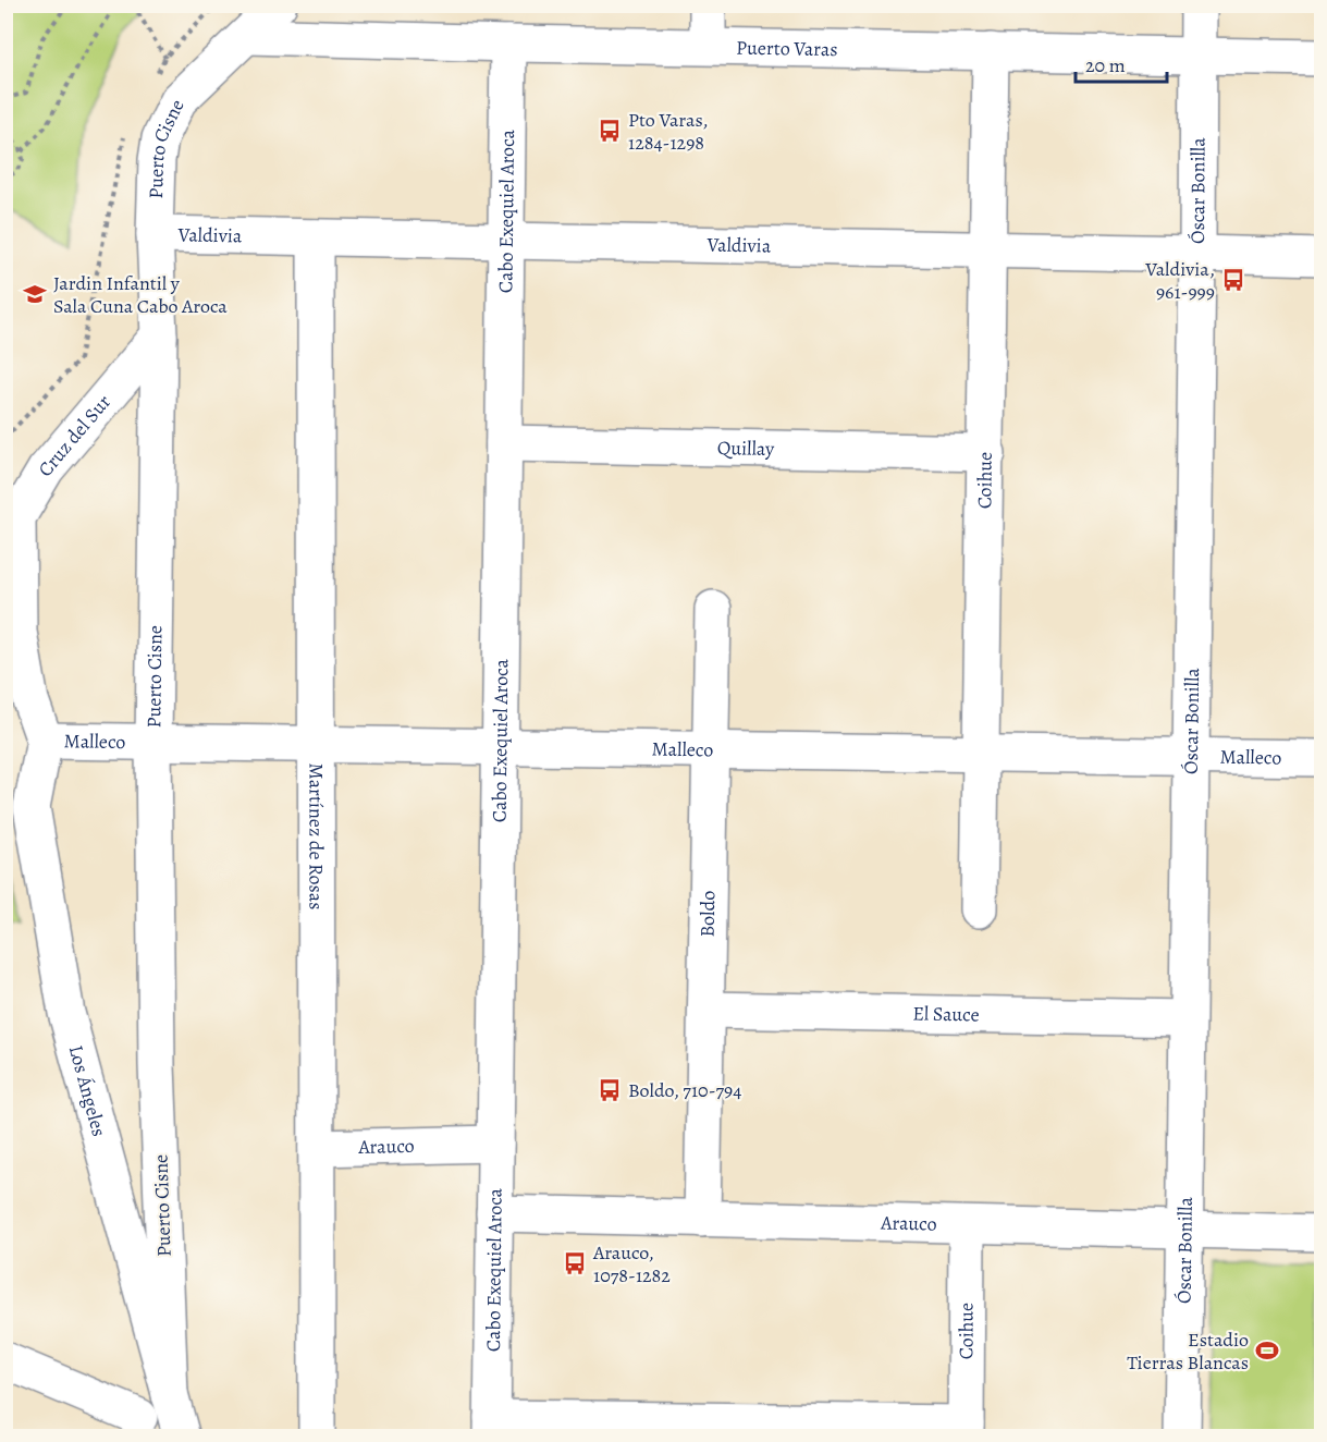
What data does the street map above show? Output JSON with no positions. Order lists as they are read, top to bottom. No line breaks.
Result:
{"streets":{"street":["Puerto Varas","Puerto Cisne","Óscar Bonilla","Cabo Exequiel Aroca","Valdivia","Cruz del Sur","Quillay","Coihue","Malleco","Martínez de Rosas","Boldo","El Sauce","Los Ángeles","Arauco"]},"crossings":[["Puerto Varas","Puerto Cisne"],["Puerto Varas","Óscar Bonilla"],["Puerto Varas","Cabo Exequiel Aroca"],["Puerto Varas","Coihue"],["Puerto Cisne","Valdivia"],["Puerto Cisne","Cruz del Sur"],["Puerto Cisne","Malleco"],["Puerto Cisne","Los Ángeles"],["Óscar Bonilla","Valdivia"],["Óscar Bonilla","Malleco"],["Óscar Bonilla","El Sauce"],["Óscar Bonilla","Arauco"],["Cabo Exequiel Aroca","Valdivia"],["Cabo Exequiel Aroca","Quillay"],["Cabo Exequiel Aroca","Malleco"],["Cabo Exequiel Aroca","Arauco"],["Valdivia","Coihue"],["Valdivia","Martínez de Rosas"],["Cruz del Sur","Malleco"],["Cruz del Sur","Los Ángeles"],["Quillay","Coihue"],["Coihue","Malleco"],["Coihue","Arauco"],["Malleco","Martínez de Rosas"],["Malleco","Boldo"],["Malleco","Los Ángeles"],["Martínez de Rosas","Arauco"],["Boldo","El Sauce"],["Boldo","Arauco"]],"places":{"bus stop":["Pto Varas, 1284-1298","Valdivia, 961-999","Boldo, 710-794","Arauco, 1078-1282"],"school or university":["Jardin Infantil y Sala Cuna Cabo Aroca"],"sports":["Estadio Tierras Blancas"]},"scale_bar":"20 m"}
